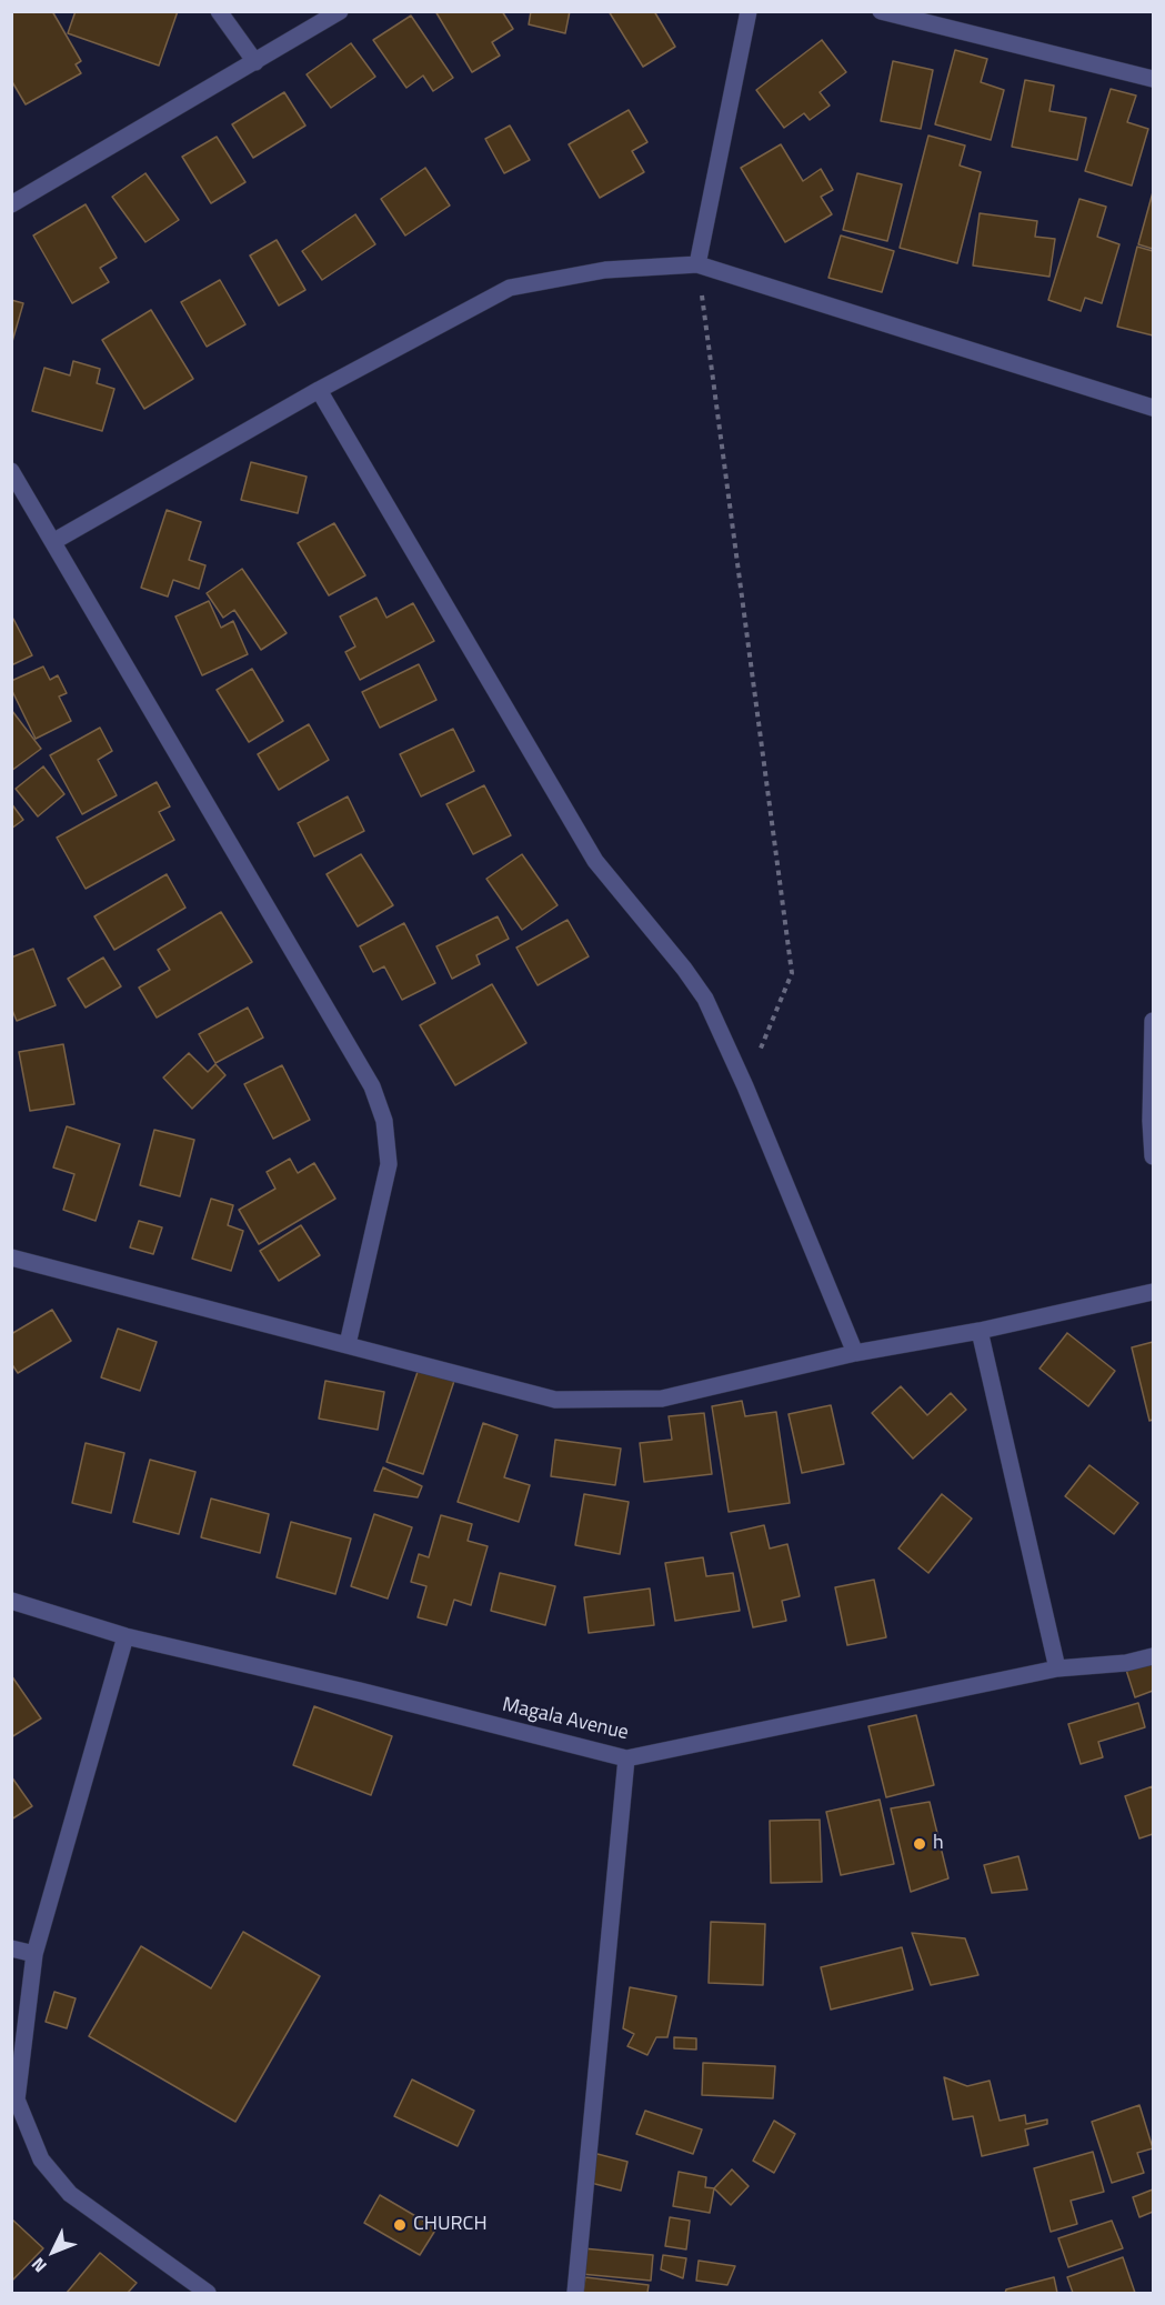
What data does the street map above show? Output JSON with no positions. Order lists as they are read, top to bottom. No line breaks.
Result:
{"streets":{"street":["Magala Avenue"]},"places":["h","CHURCH"],"north":"bottom left"}
